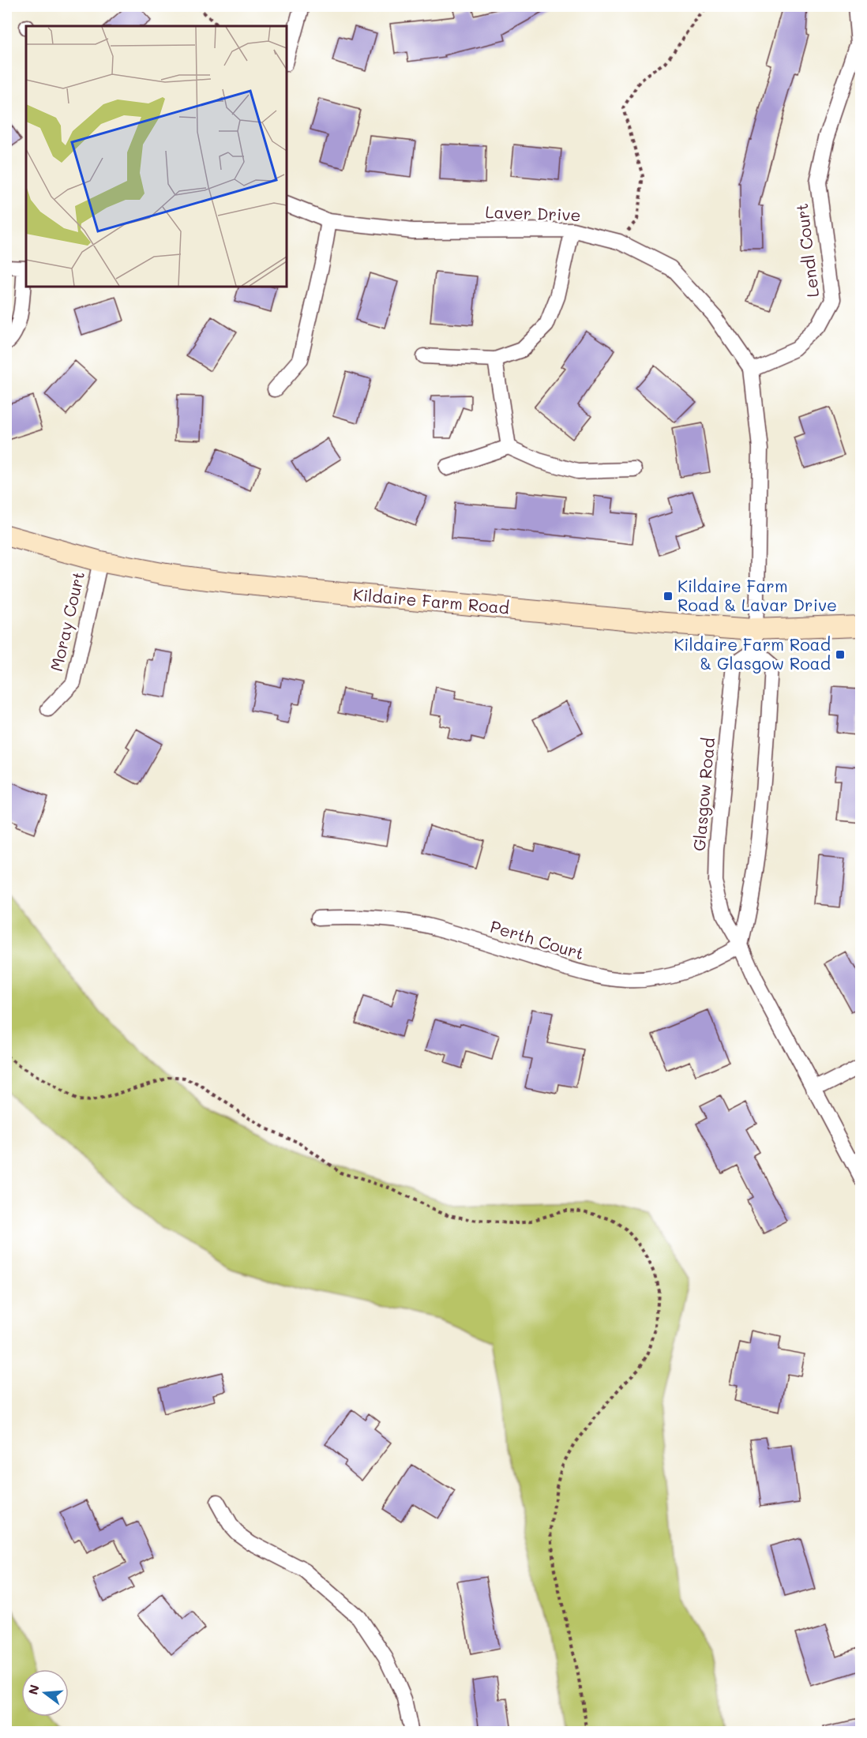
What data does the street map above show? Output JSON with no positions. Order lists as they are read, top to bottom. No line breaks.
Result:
{"streets":{"main road":["Kildaire Farm Road"],"street":["Laver Drive","Lendl Court","Moray Court","Glasgow Road","Perth Court"]},"crossings":[["Laver Drive","Lendl Court"],["Laver Drive","Kildaire Farm Road"],["Kildaire Farm Road","Moray Court"],["Glasgow Road","Perth Court"]],"places":{"transit":["Kildaire Farm Road & Lavar Drive","Kildaire Farm Road & Glasgow Road"]},"north":"left"}
